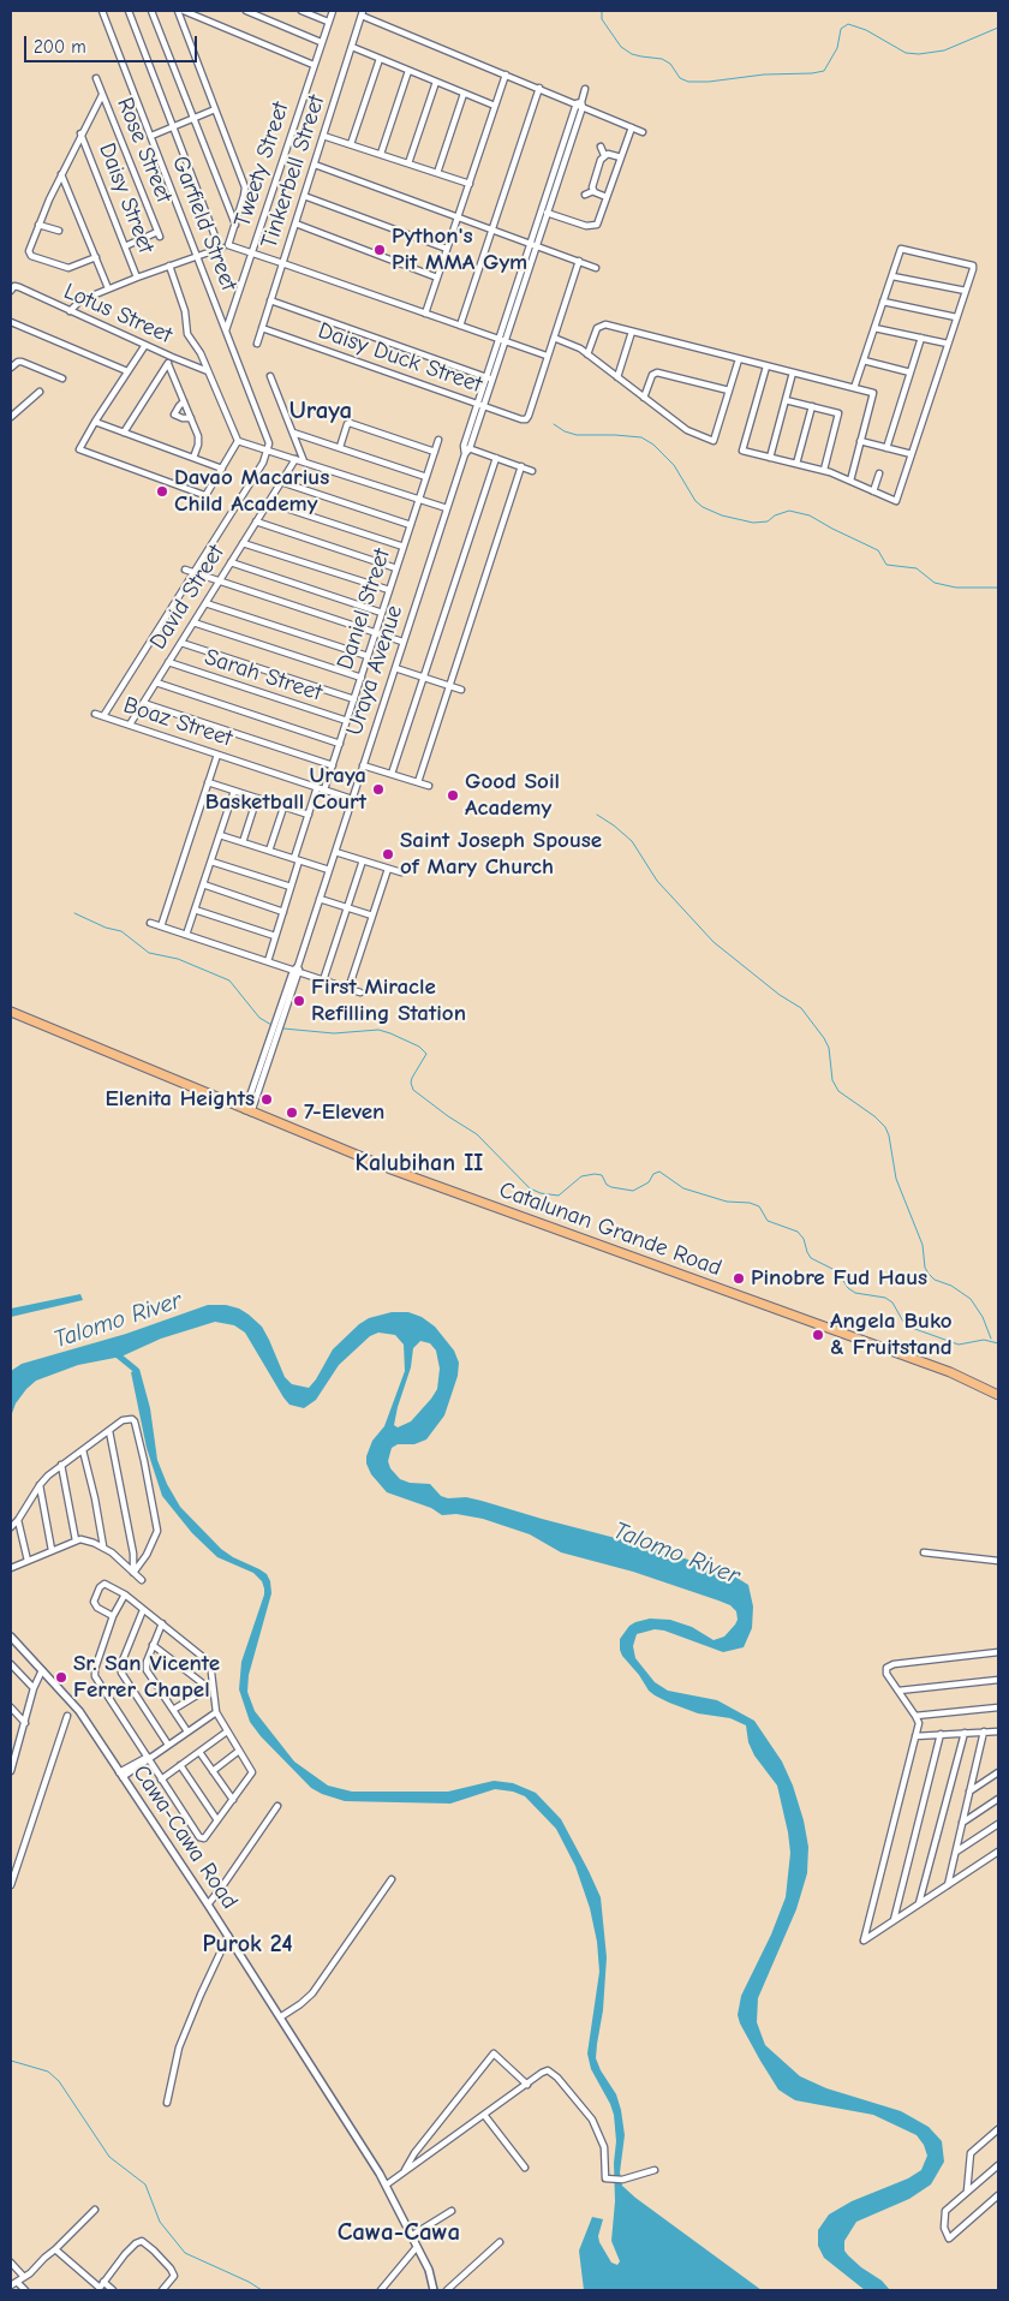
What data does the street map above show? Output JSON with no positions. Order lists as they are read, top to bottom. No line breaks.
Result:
{"streets":{"main road":["Catalunan Grande Road"],"street":["Rose Street","Tweety Street","Tinkerbell Street","Daisy Street","Garfield Street","Lotus Street","Daisy Duck Street","David Street","Daniel Street","Uraya Avenue","Sarah Street","Boaz Street","Cawa-Cawa Road"]},"crossings":[["Rose Street","Daisy Street"],["Tweety Street","Garfield Street"],["Tinkerbell Street","Daisy Duck Street"],["Daisy Duck Street","Uraya Avenue"],["David Street","Sarah Street"],["David Street","Boaz Street"],["Daniel Street","Sarah Street"],["Daniel Street","Boaz Street"],["Uraya Avenue","Boaz Street"],["Uraya Avenue","Catalunan Grande Road"]],"districts":["Uraya","Kalubihan II","Purok 24","Cawa-Cawa"],"water":["Talomo River"],"places":["Python's Pit MMA Gym","Davao Macarius Child Academy","Uraya Basketball Court","Good Soil Academy","Saint Joseph Spouse of Mary Church","First Miracle Refilling Station","Elenita Heights","7-Eleven","Pinobre Fud Haus","Angela Buko & Fruitstand","Sr. San Vicente Ferrer Chapel"],"scale_bar":"200 m"}
